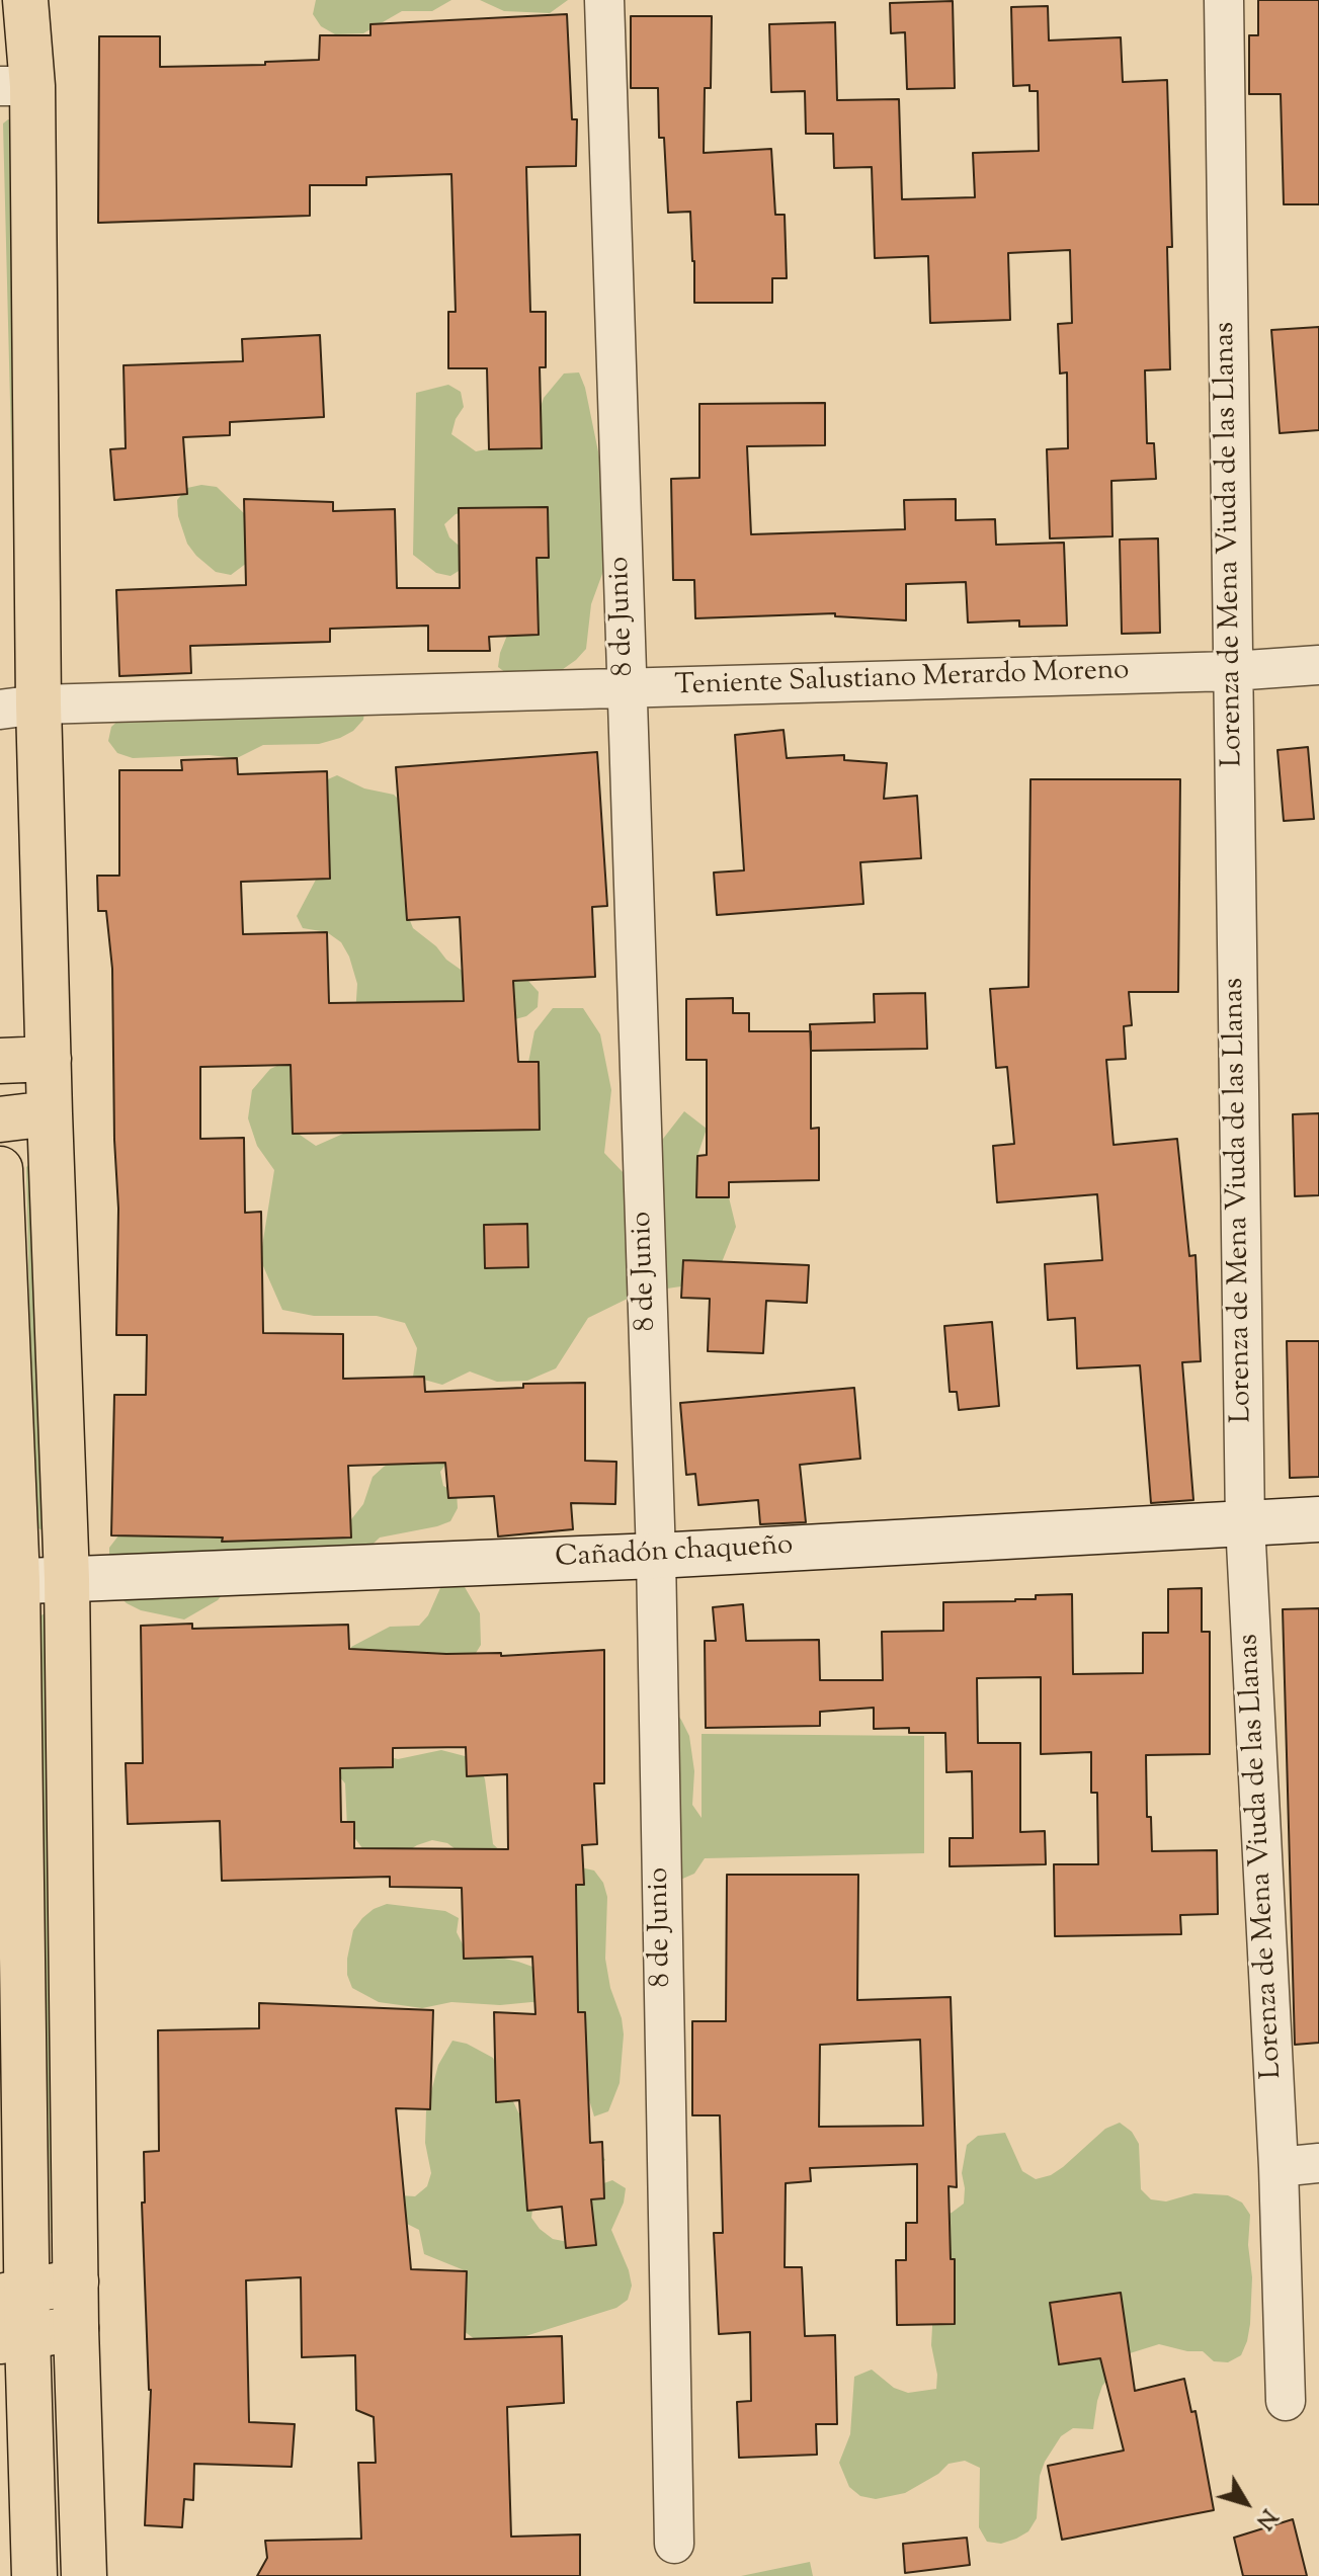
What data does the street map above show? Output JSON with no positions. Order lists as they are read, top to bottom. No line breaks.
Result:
{"streets":{"main road":["Cañadón chaqueño"],"street":["Lorenza de Mena Viuda de las Llanas","8 de Junio","Teniente Salustiano Merardo Moreno"]},"crossings":[["Lorenza de Mena Viuda de las Llanas","Teniente Salustiano Merardo Moreno"],["Lorenza de Mena Viuda de las Llanas","Cañadón chaqueño"],["8 de Junio","Teniente Salustiano Merardo Moreno"],["8 de Junio","Cañadón chaqueño"]],"north":"bottom right"}
